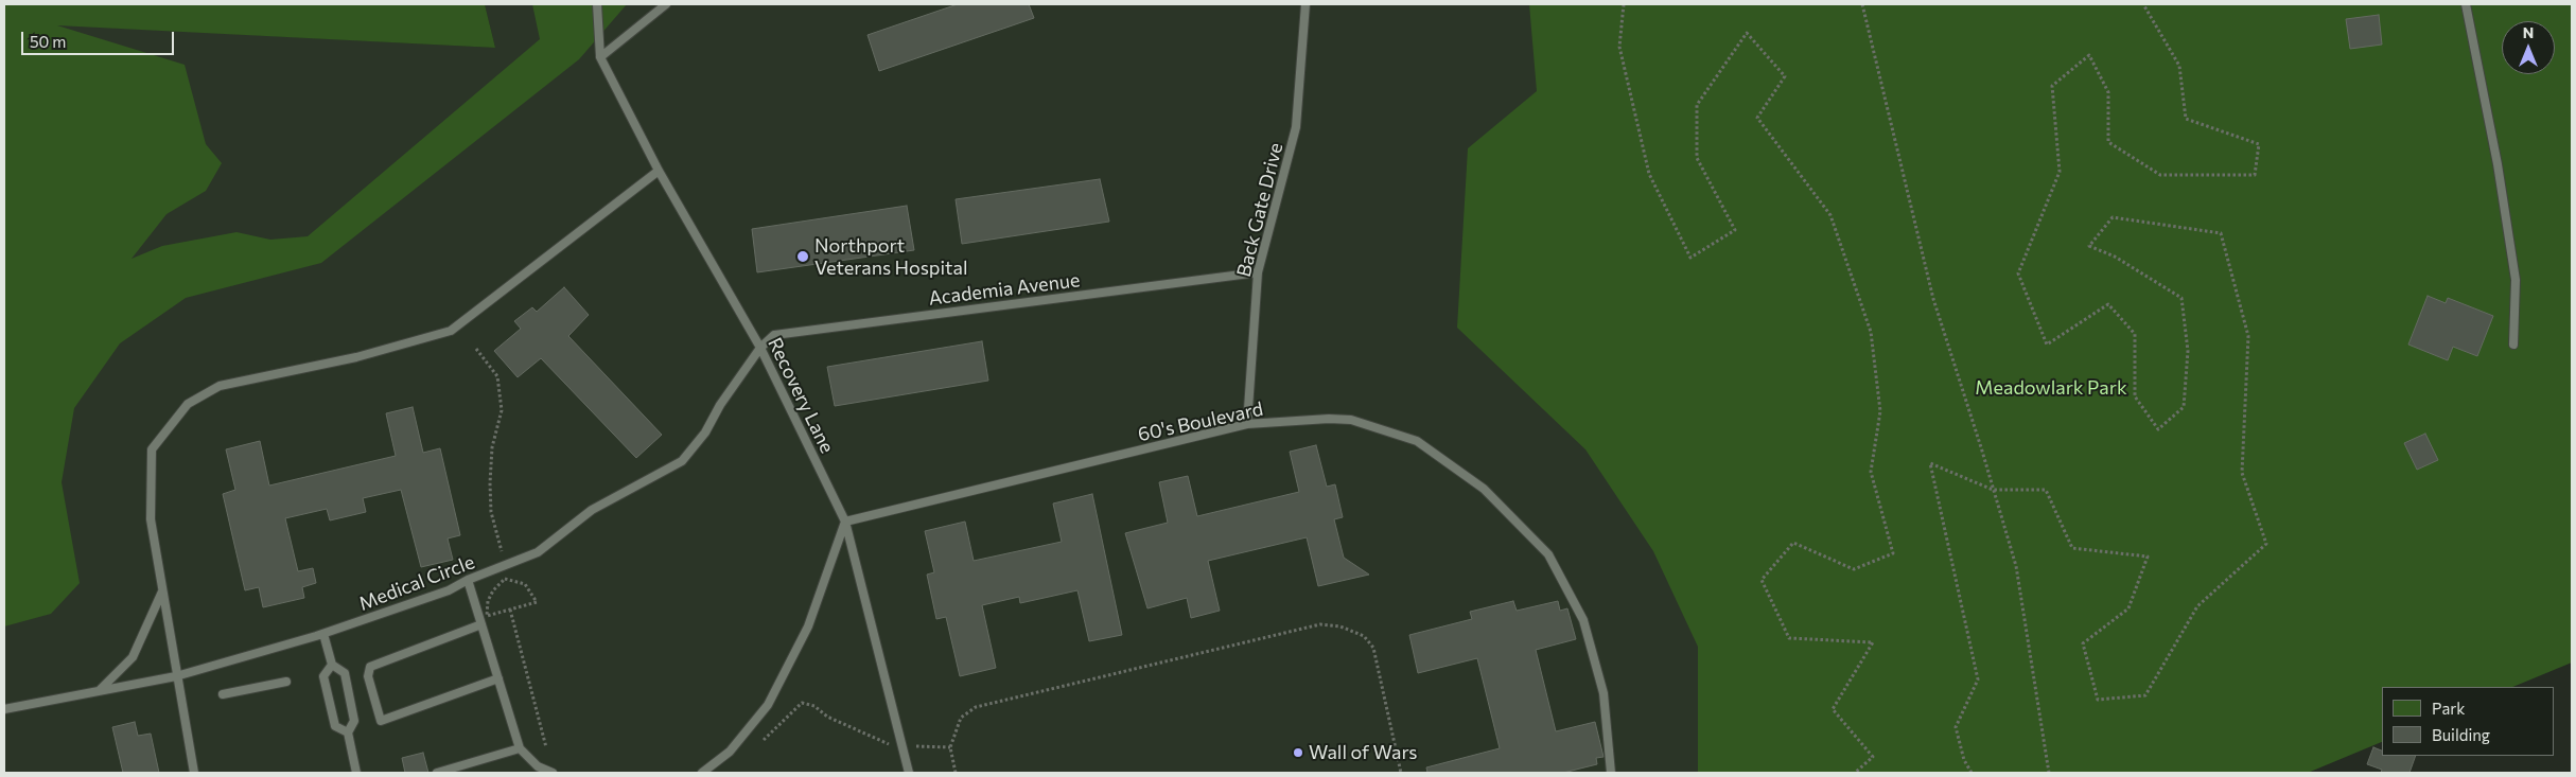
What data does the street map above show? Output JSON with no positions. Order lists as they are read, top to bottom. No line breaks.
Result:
{"streets":{"lane":["Back Gate Drive","Academia Avenue","Recovery Lane","60's Boulevard","Medical Circle"]},"crossings":[["Back Gate Drive","Academia Avenue"],["Back Gate Drive","60's Boulevard"],["Academia Avenue","Recovery Lane"],["Academia Avenue","Medical Circle"],["Recovery Lane","60's Boulevard"],["Recovery Lane","Medical Circle"]],"parks":["Meadowlark Park"],"places":["Northport Veterans Hospital","Wall of Wars"],"legend":["Park","Building"],"scale_bar":"50 m","north":"top"}
